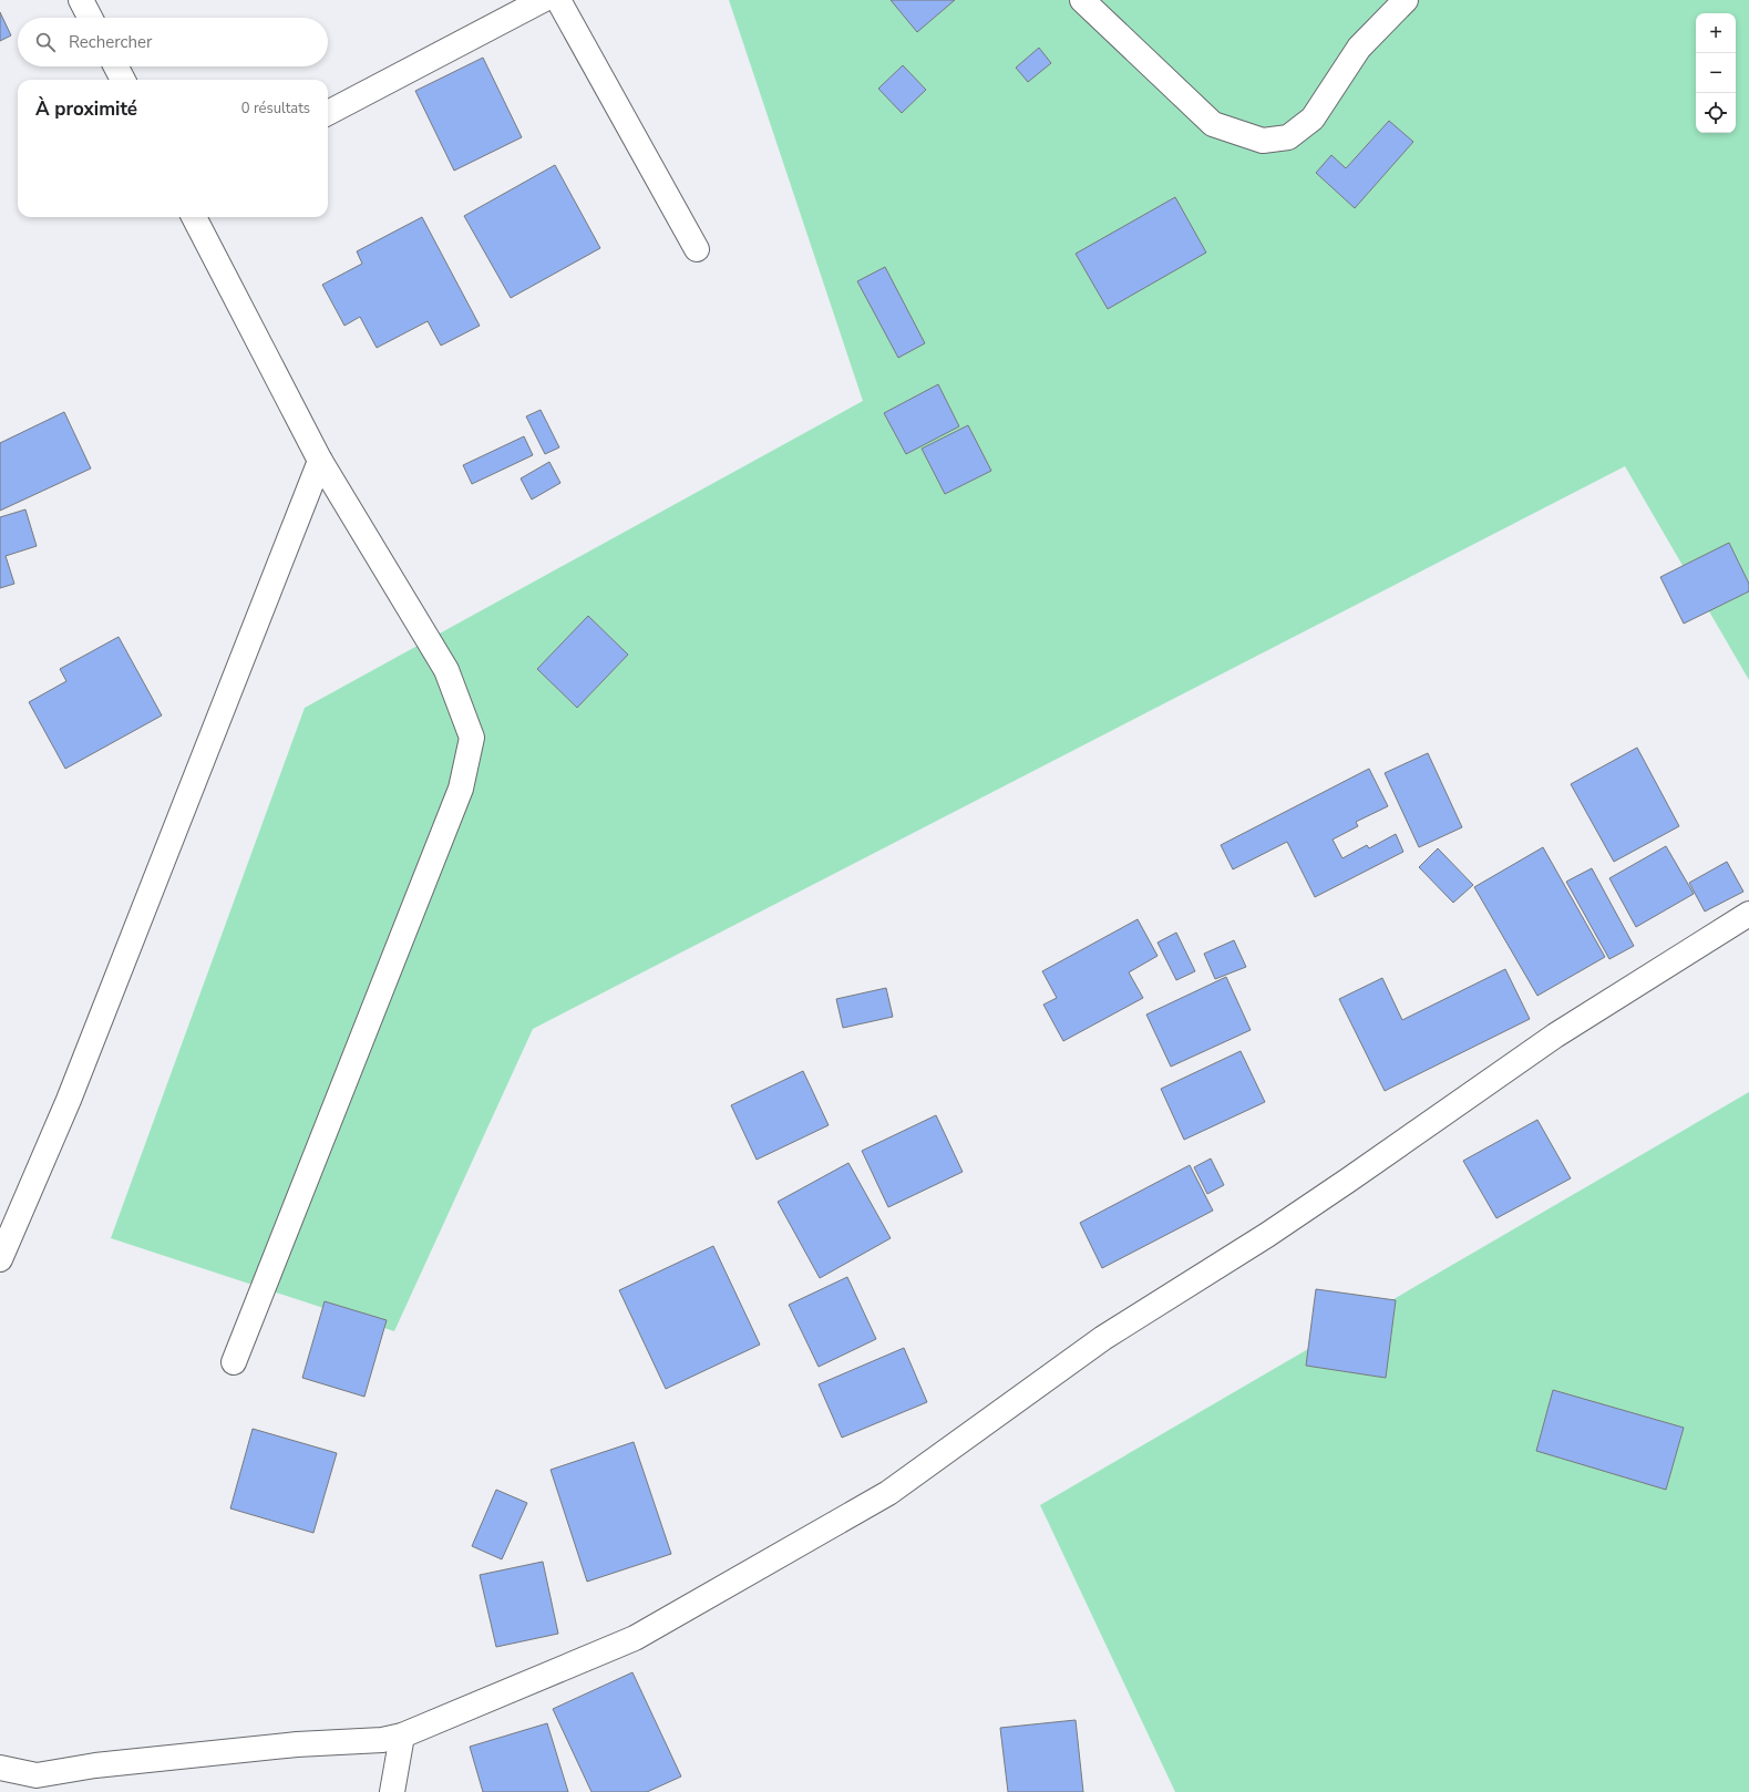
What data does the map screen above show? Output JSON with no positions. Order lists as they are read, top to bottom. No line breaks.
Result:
{"page":{"map_buttons":["+","−"],"search":"Rechercher","heading":["À proximité","0 résultats"]}}
